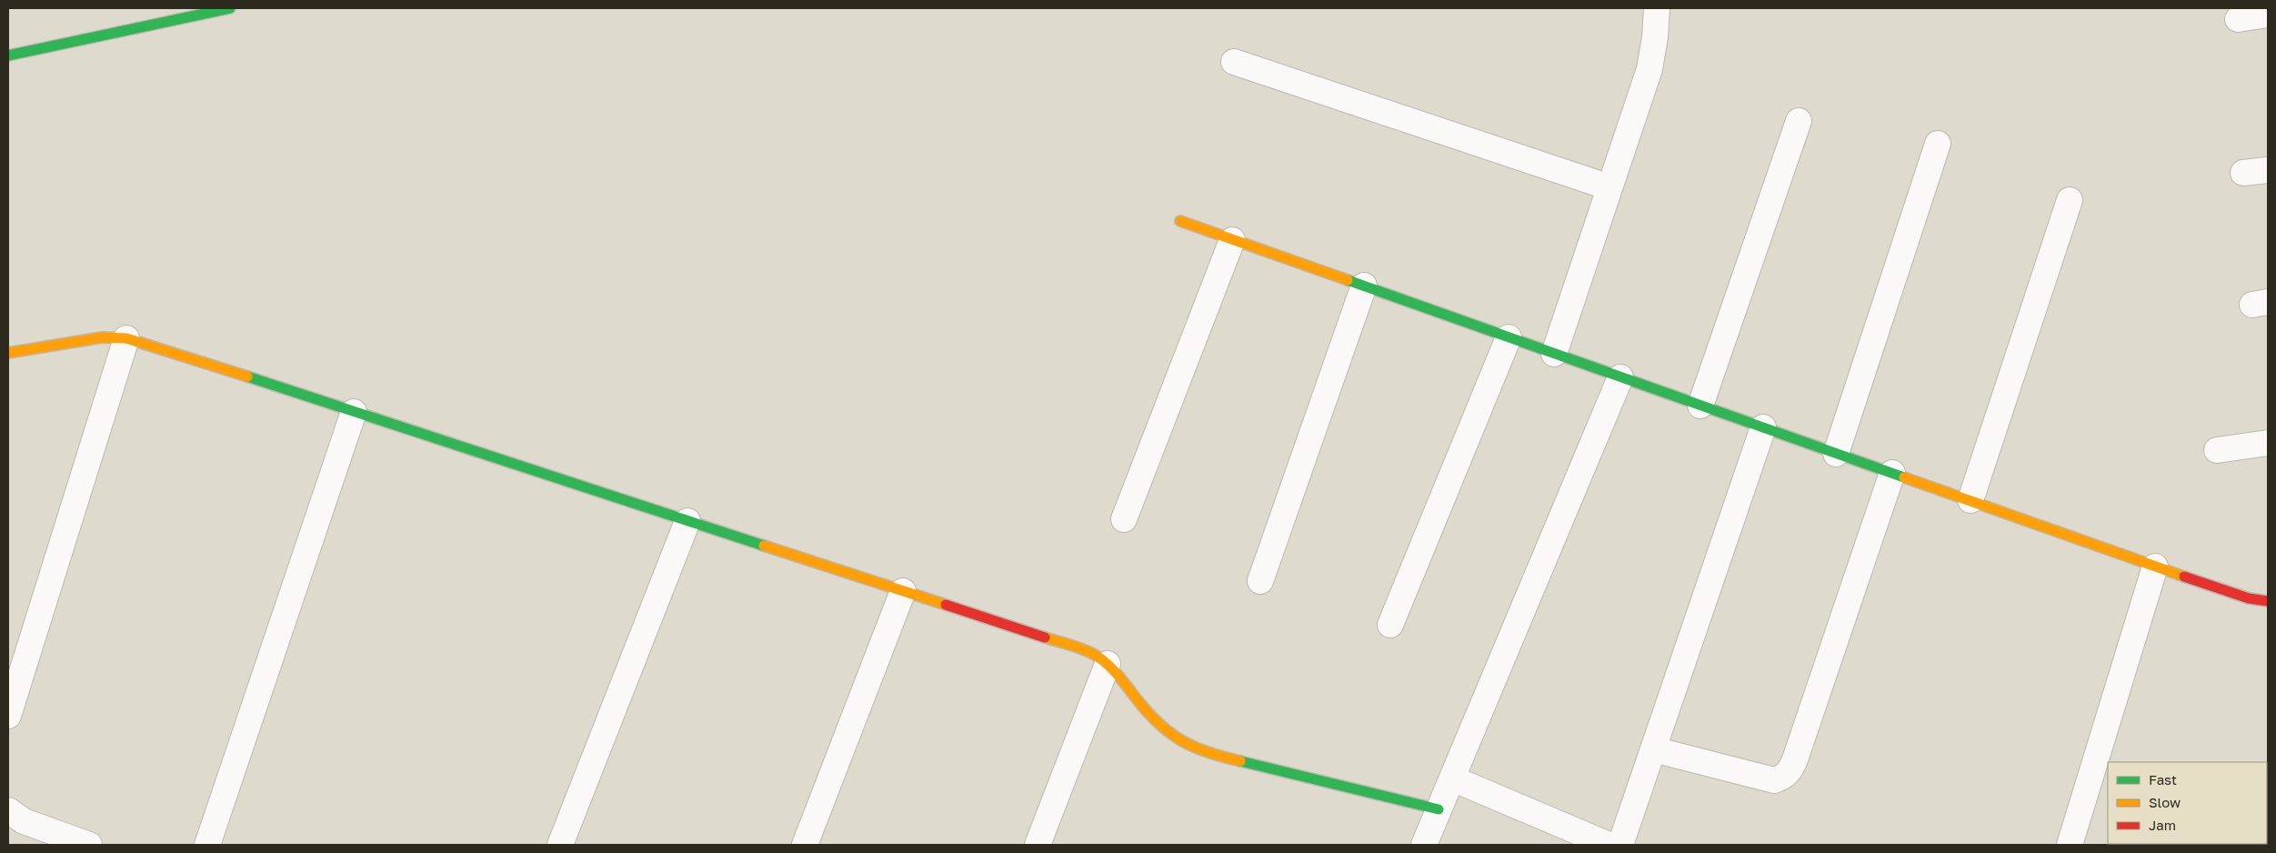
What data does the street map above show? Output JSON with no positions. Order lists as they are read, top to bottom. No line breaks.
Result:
{"legend":["Fast","Slow","Jam"]}
